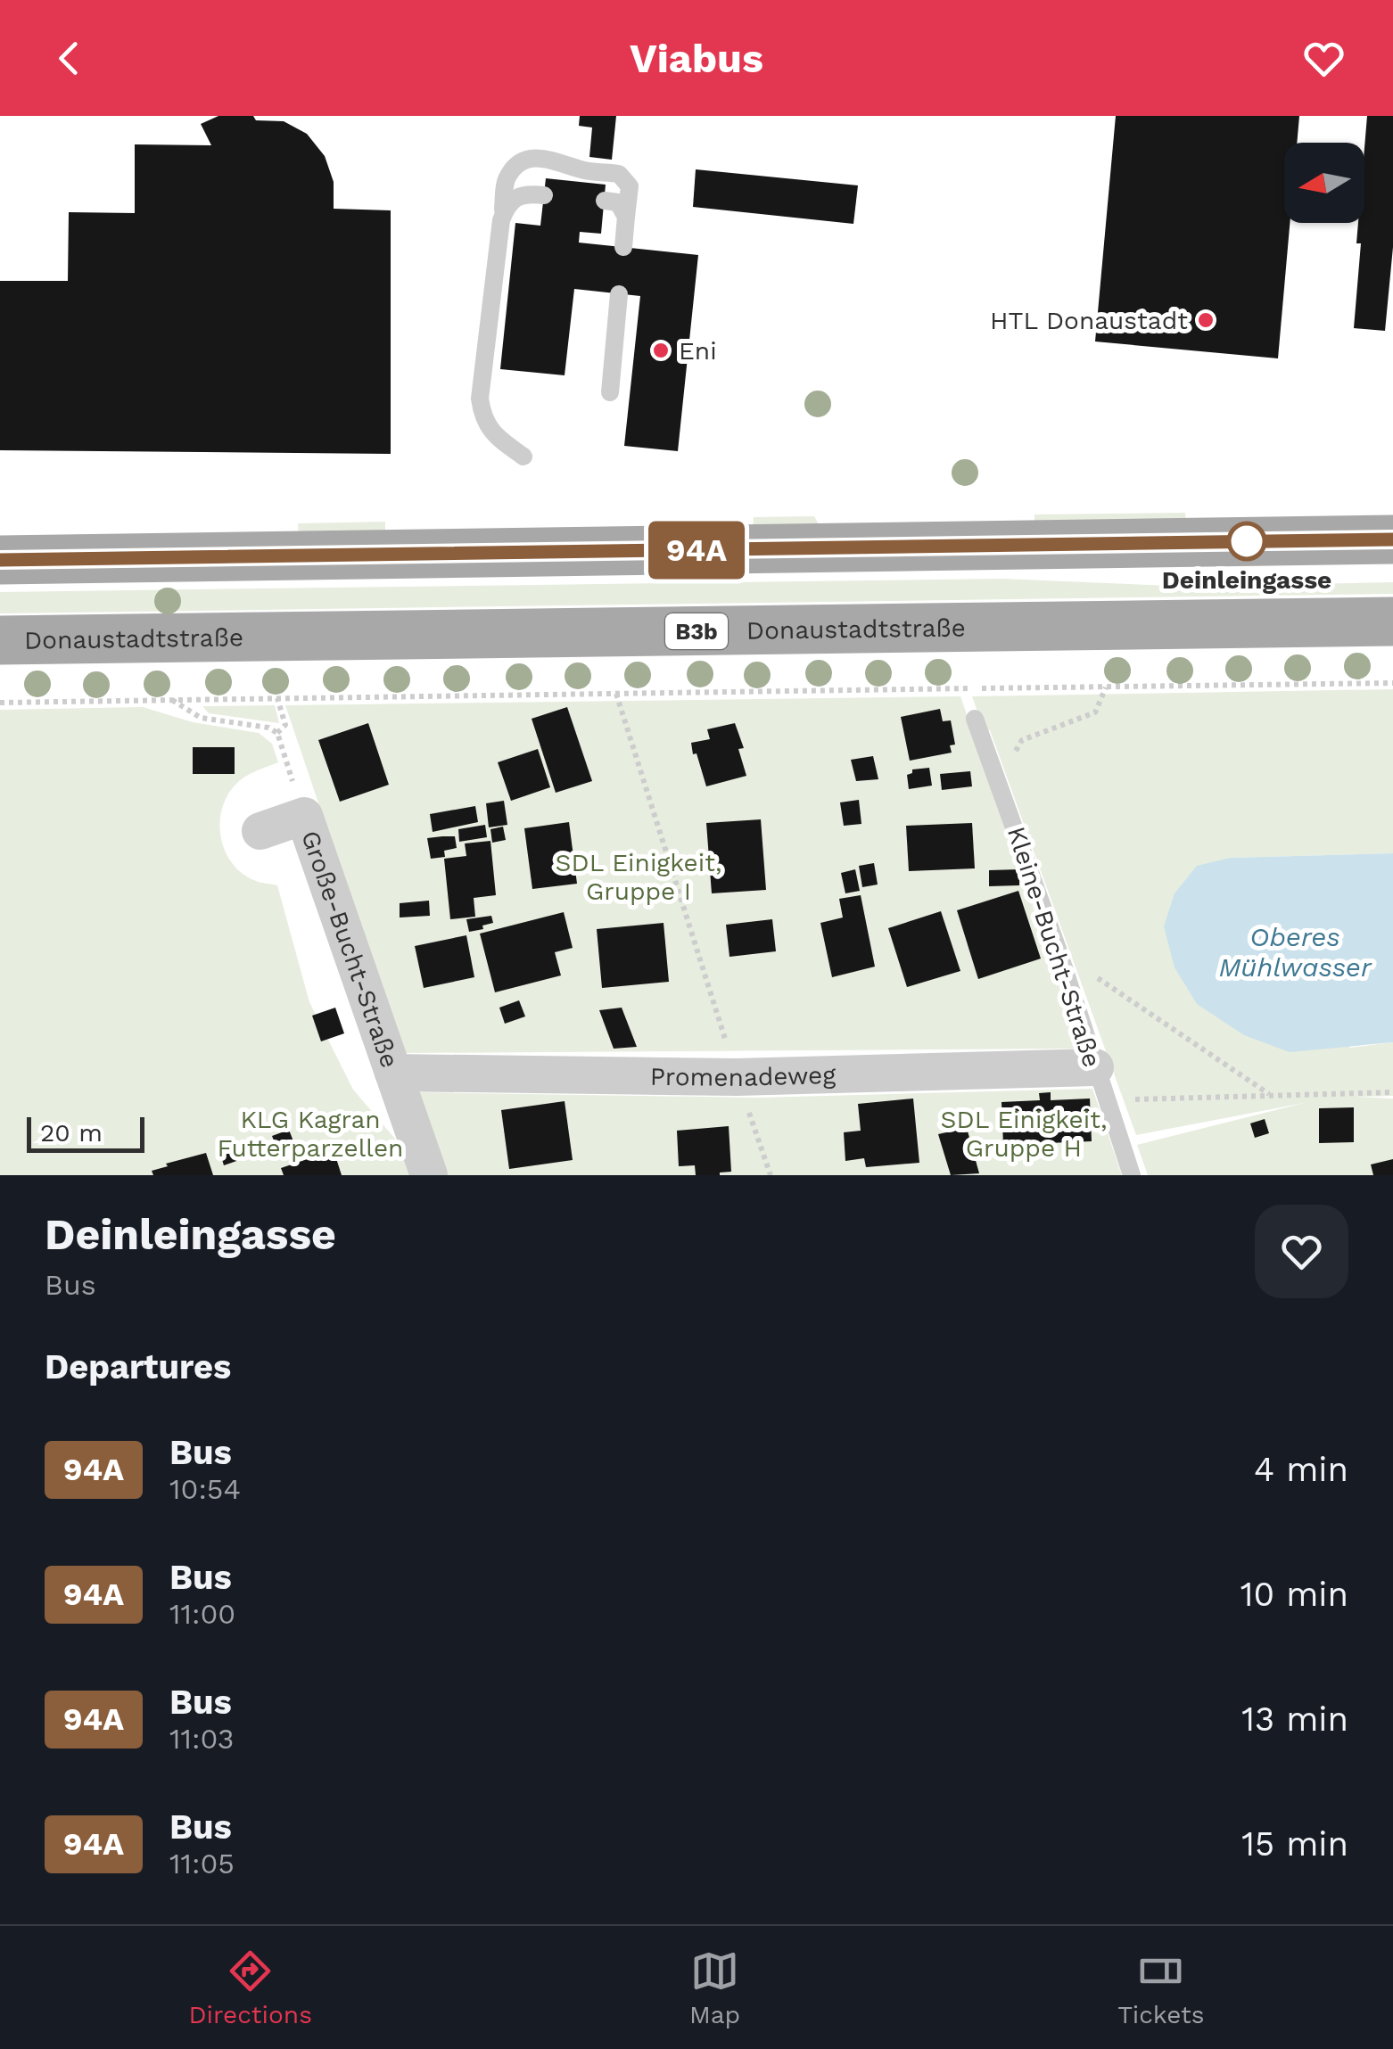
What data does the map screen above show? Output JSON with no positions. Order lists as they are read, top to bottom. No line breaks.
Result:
{"streets":{"main road":["Donaustadtstraße","B3b"],"street":["Große-Bucht-Straße","Promenadeweg"],"lane":["Kleine-Bucht-Straße"]},"crossings":[["Kleine-Bucht-Straße","Promenadeweg"],["Große-Bucht-Straße","Promenadeweg"]],"water":["Oberes Mühlwasser"],"parks":["SDL Einigkeit, Gruppe I","KLG Kagran Futterparzellen","SDL Einigkeit, Gruppe H"],"places":["HTL Donaustadt","Eni","Deinleingasse"],"lines":["bus line 94A"],"scale_bar":"20 m","north":"left","page":{"header":"Viabus","on_map":"94A","scale":"20 m","heading":[["Deinleingasse","Bus"],"Departures"],"list":[{"mark":"94A","name":"Bus","note":"10:54","value":"4 min"},{"mark":"94A","name":"Bus","note":"11:00","value":"10 min"},{"mark":"94A","name":"Bus","note":"11:03","value":"13 min"},{"mark":"94A","name":"Bus","note":"11:05","value":"15 min"}],"tabs":["Directions","Map","Tickets"]}}
